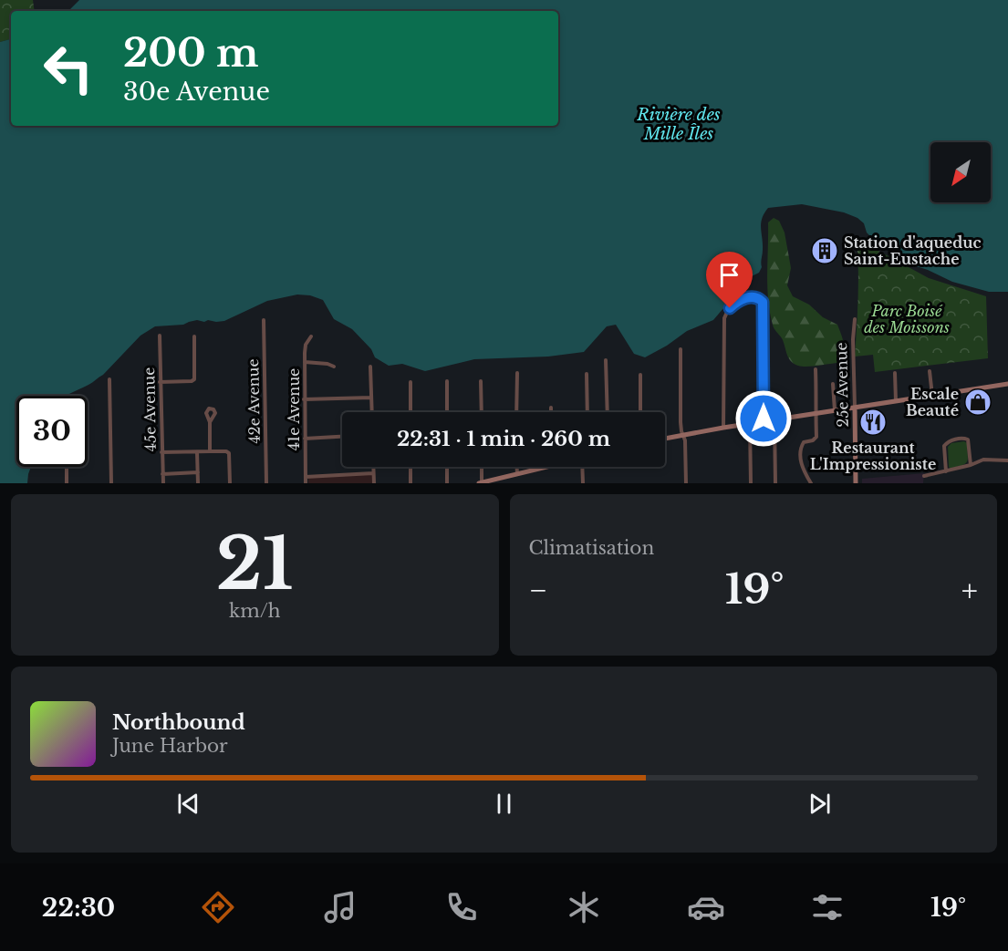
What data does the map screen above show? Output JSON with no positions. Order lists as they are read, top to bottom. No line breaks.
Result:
{"streets":{"main road":["25e Avenue"],"street":["42e Avenue","45e Avenue","41e Avenue"]},"water":["Rivière des Mille Îles"],"parks":["Parc Boisé des Moissons"],"places":{"building":["Station d'aqueduc Saint-Eustache"],"shop":["Escale Beauté"],"restaurant":["Restaurant L'Impressioniste"]},"north":"bottom left","page":{"turn":["200 m","30e Avenue"],"limit":"30","trip":"22:31 · 1 min · 260 m","tile":[["21","km/h"],"Climatisation"],"heat":["−","19°","+"],"song":["Northbound","June Harbor"],"tabs":["22:30","19°"]}}
